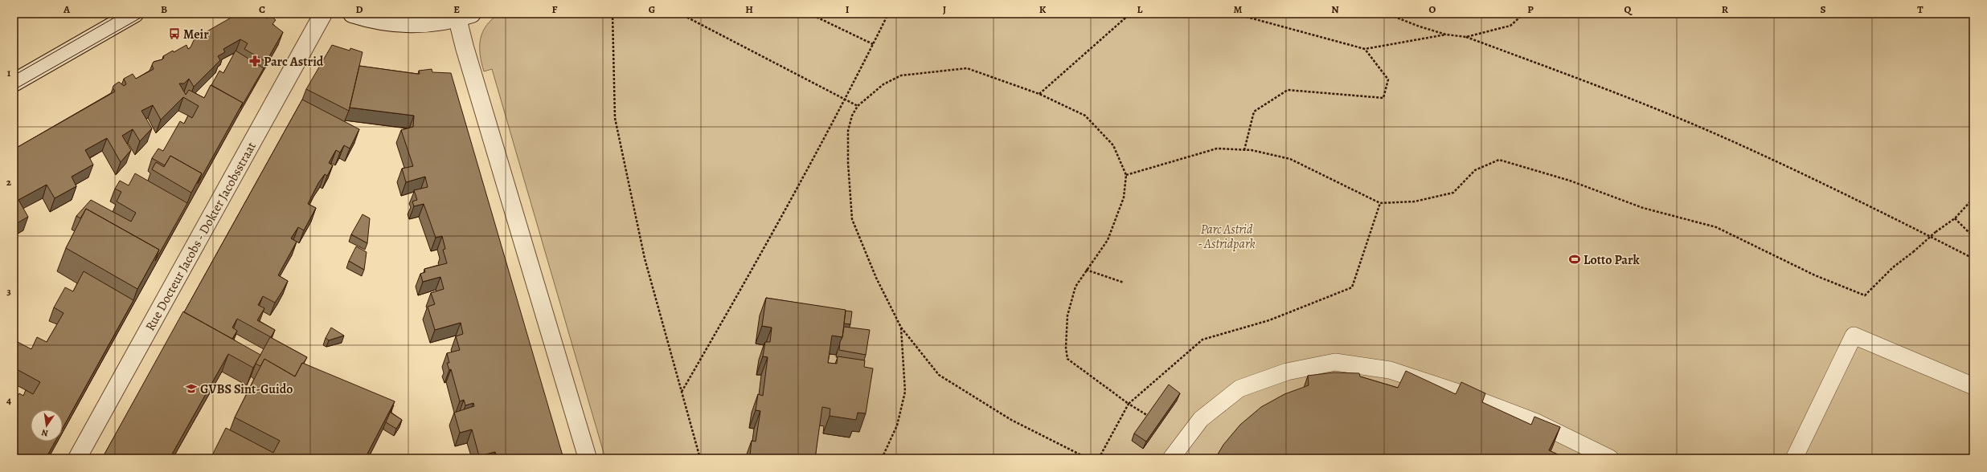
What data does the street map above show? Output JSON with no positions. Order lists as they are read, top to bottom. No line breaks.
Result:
{"streets":{"street":["Rue Docteur Jacobs - Dokter Jacobsstraat"]},"parks":["Parc Astrid - Astridpark"],"places":{"bus stop":["Meir"],"pharmacy":["Parc Astrid"],"sports":["Lotto Park"],"school or university":["GVBS Sint-Guido"]},"north":"bottom","grid":{"columns":["A","B","C","D","E","F","G","H","I","J","K","L","M","N","O","P","Q","R","S","T"],"rows":["1","2","3","4"]}}
